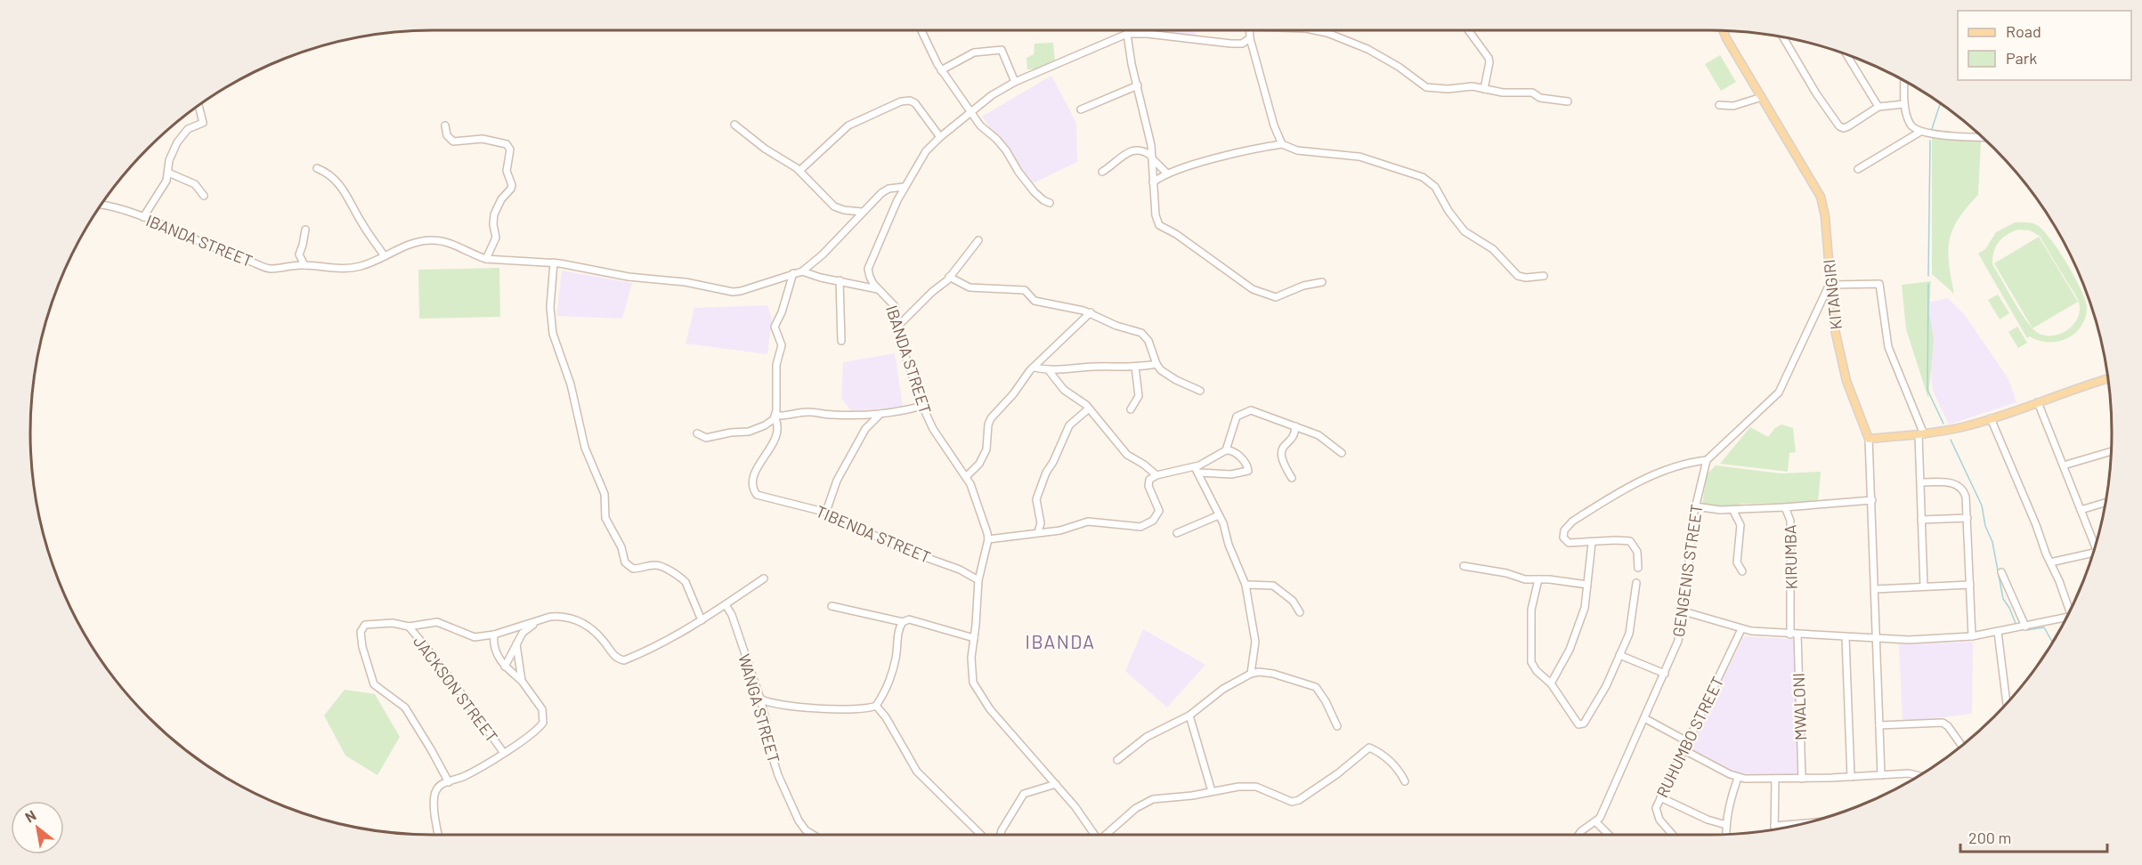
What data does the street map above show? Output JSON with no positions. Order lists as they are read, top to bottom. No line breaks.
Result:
{"streets":{"main road":["KITANGIRI"],"street":["IBANDA STREET","TIBENDA STREET","KIRUMBA","GENGENIS STREET","JACKSON STREET","MWALONI","WANGA STREET","RUHUMBO STREET"]},"crossings":[["KIRUMBA","GENGENIS STREET"],["KIRUMBA","MWALONI"]],"districts":["IBANDA"],"legend":["Road","Park"],"scale_bar":"200 m","north":"top left"}
